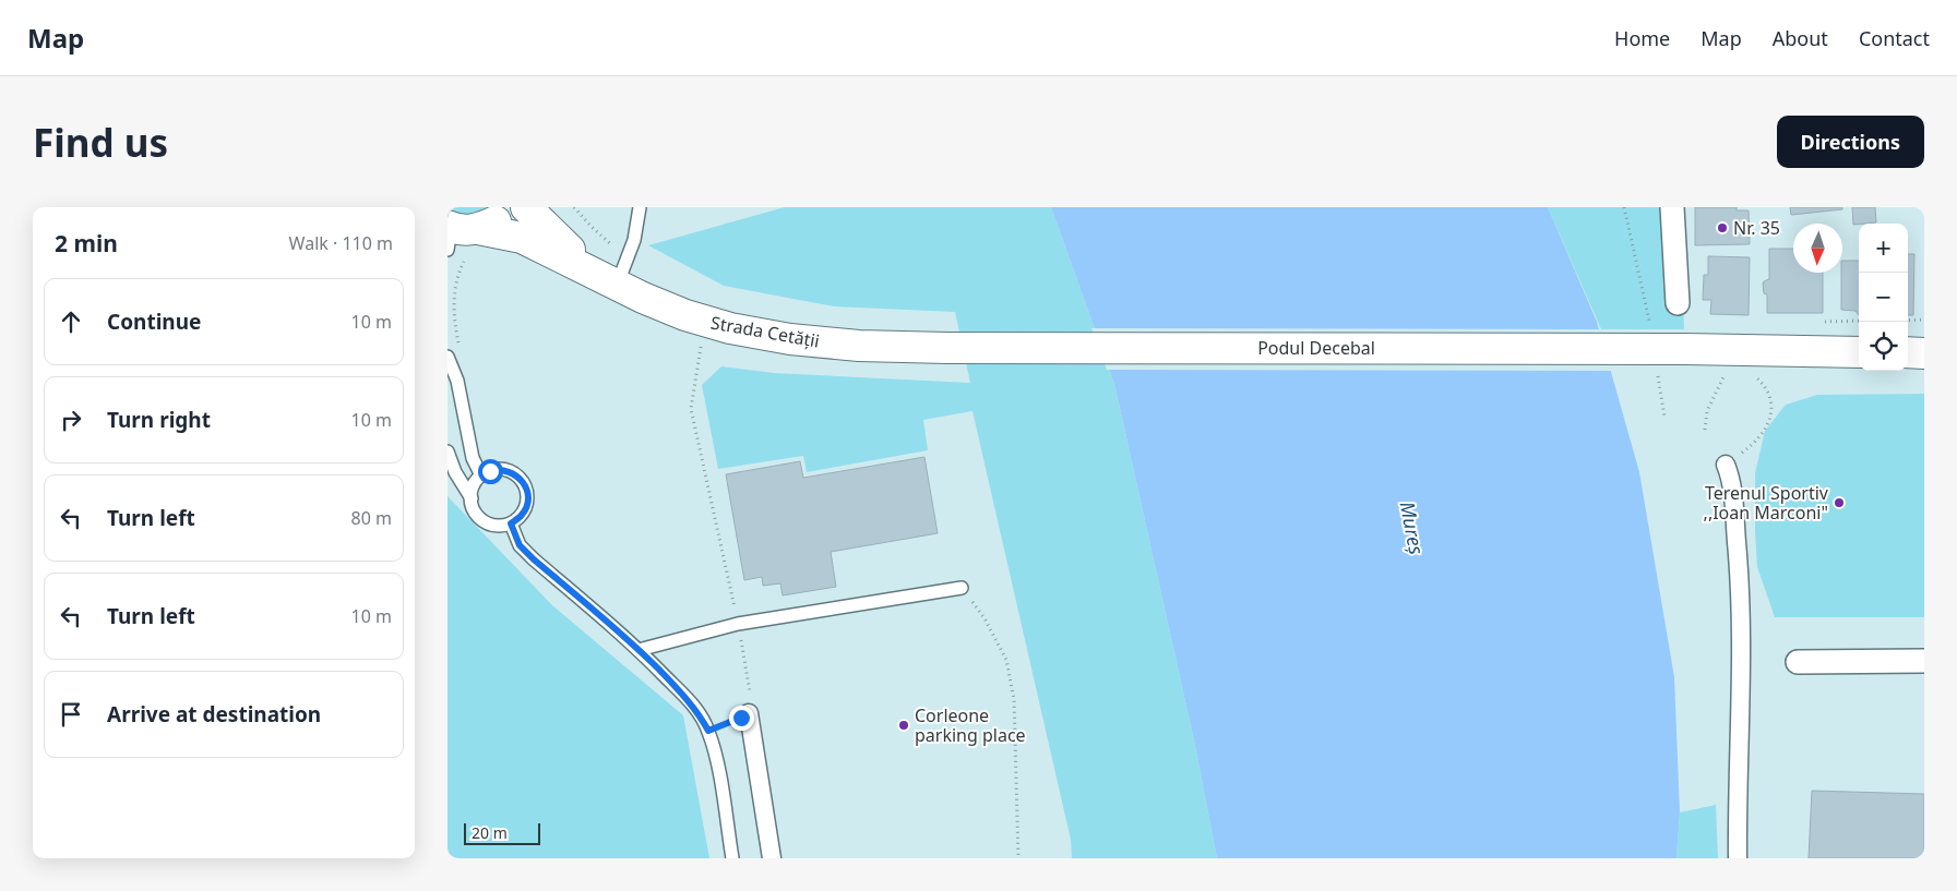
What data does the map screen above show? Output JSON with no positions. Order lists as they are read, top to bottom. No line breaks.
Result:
{"streets":{"main road":["Strada Cetății","Podul Decebal"]},"crossings":[["Strada Cetății","Podul Decebal"]],"water":["Mureș"],"places":["Nr. 35","Terenul Sportiv ,,Ioan Marconi\"","Corleone parking place"],"scale_bar":"20 m","north":"bottom","page":{"header":"Map","nav":["Home","Map","About","Contact"],"buttons":"Directions","title":"Find us","heading":["2 min","Walk · 110 m"],"map_buttons":["+","−"],"list":[["Continue","10 m"],["Turn right","10 m"],["Turn left","80 m"],["Turn left","10 m"],"Arrive at destination"],"scale":"20 m"}}
